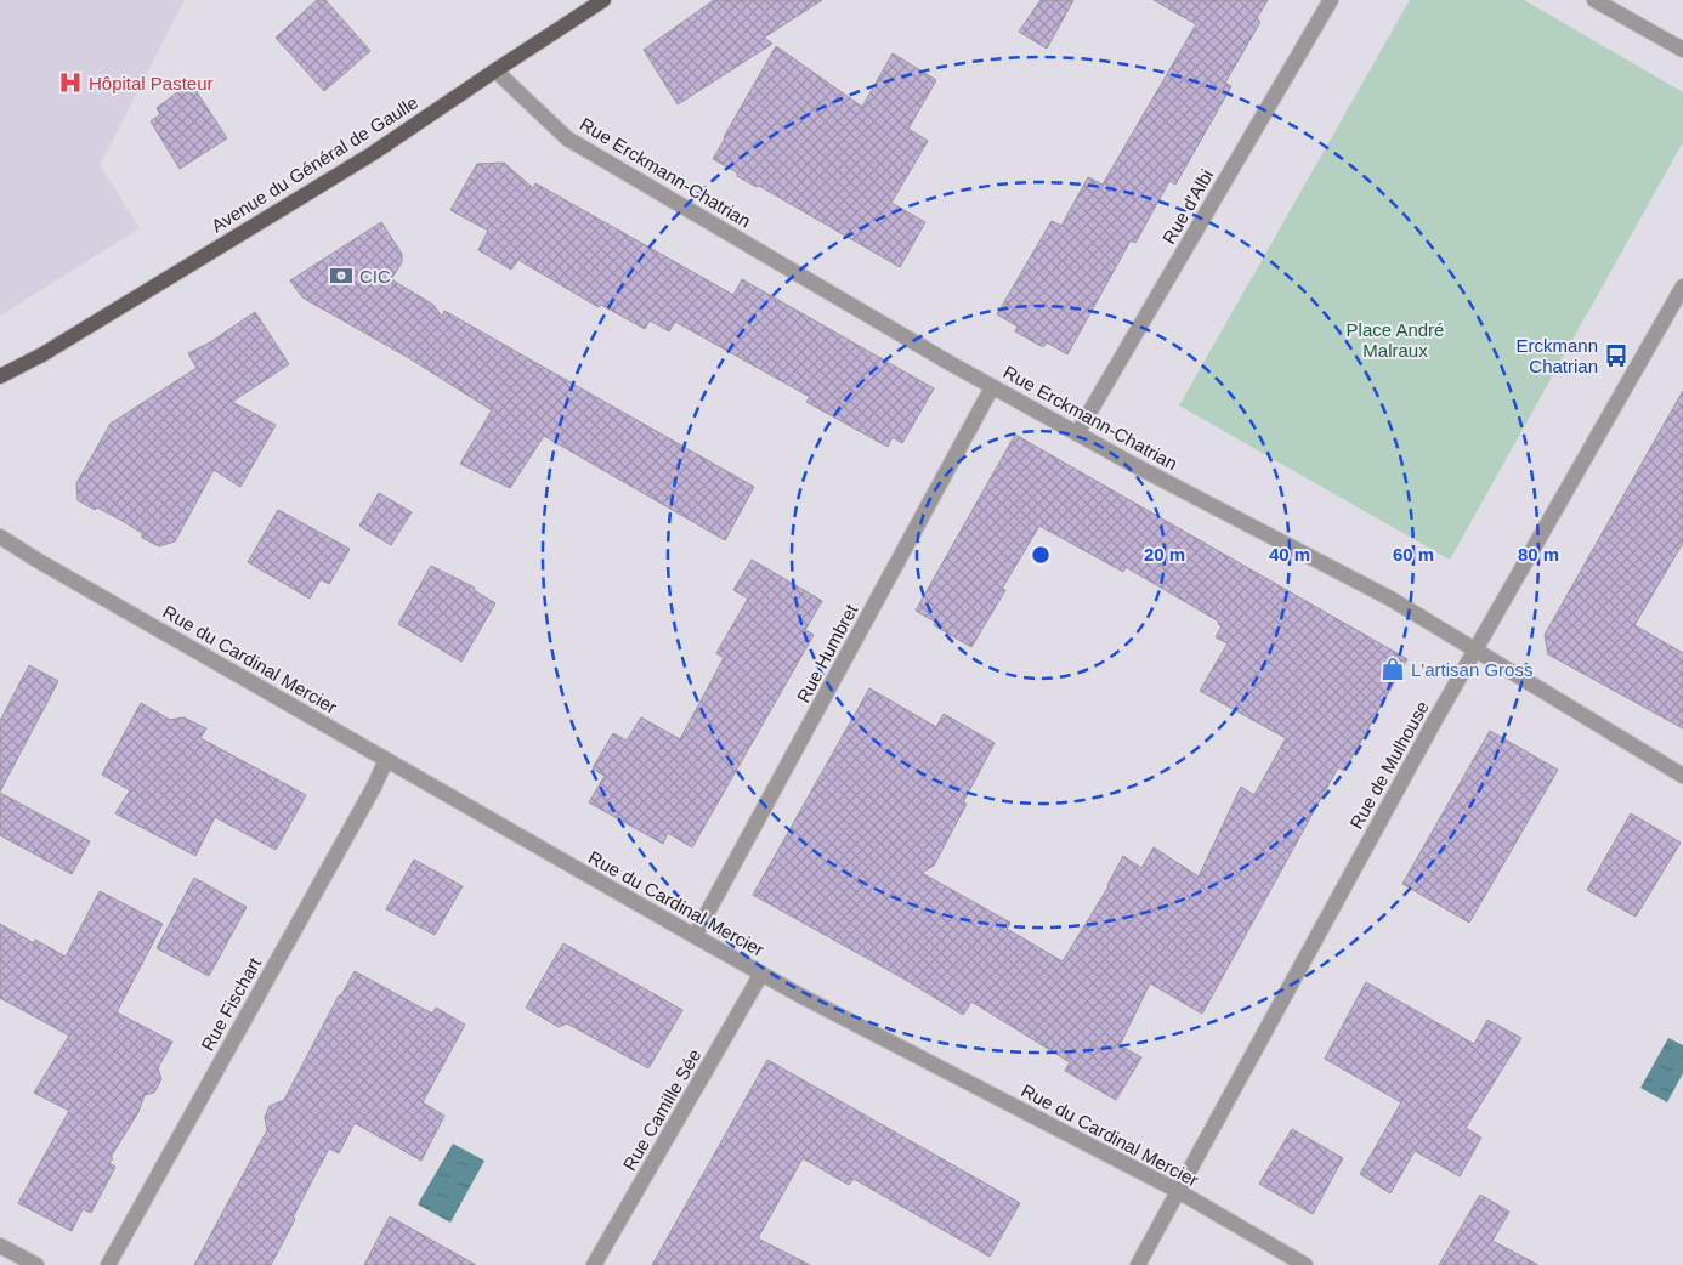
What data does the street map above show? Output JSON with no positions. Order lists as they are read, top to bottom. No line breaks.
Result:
{"streets":{"main road":["Avenue du Général de Gaulle"],"street":["Rue Erckmann-Chatrian","Rue d'Albi","Rue Humbret","Rue du Cardinal Mercier","Rue de Mulhouse","Rue Fischart","Rue Camille Sée"]},"crossings":[["Avenue du Général de Gaulle","Rue Erckmann-Chatrian"],["Rue Erckmann-Chatrian","Rue d'Albi"],["Rue Erckmann-Chatrian","Rue Humbret"],["Rue Erckmann-Chatrian","Rue de Mulhouse"],["Rue Humbret","Rue du Cardinal Mercier"],["Rue du Cardinal Mercier","Rue de Mulhouse"],["Rue du Cardinal Mercier","Rue Fischart"],["Rue du Cardinal Mercier","Rue Camille Sée"]],"parks":["Place André Malraux"],"places":{"hospital":["Hôpital Pasteur"],"bank":["CIC"],"bus stop":["Erckmann Chatrian"],"shop":["L'artisan Gross"]},"rings":["20 m","40 m","60 m","80 m"]}
